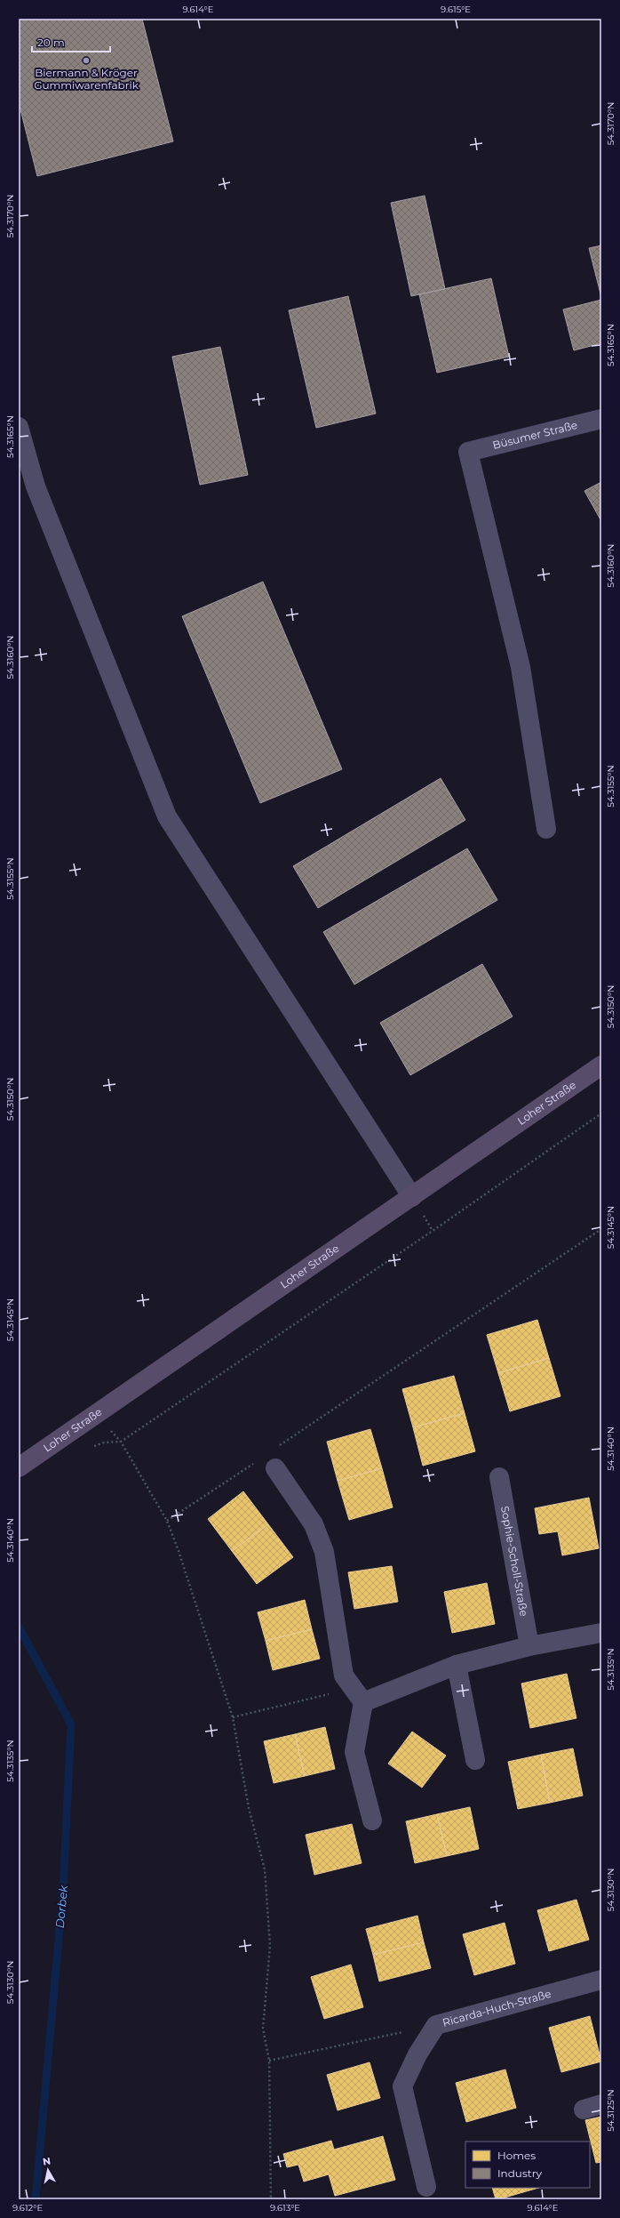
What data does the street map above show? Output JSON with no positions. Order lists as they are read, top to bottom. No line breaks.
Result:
{"streets":{"main road":["Loher Straße"],"street":["Büsumer Straße","Sophie-Scholl-Straße","Ricarda-Huch-Straße"]},"water":["Dorbek"],"places":["Biermann & Kröger Gummiwarenfabrik"],"legend":["Homes","Industry"],"scale_bar":"20 m","north":"top","coordinates":["9.614°E","9.615°E","54.3170°N","54.3165°N","54.3160°N","54.3155°N","54.3150°N","54.3145°N","54.3140°N","54.3135°N","54.3130°N","54.3125°N","9.612°E","9.613°E"]}
